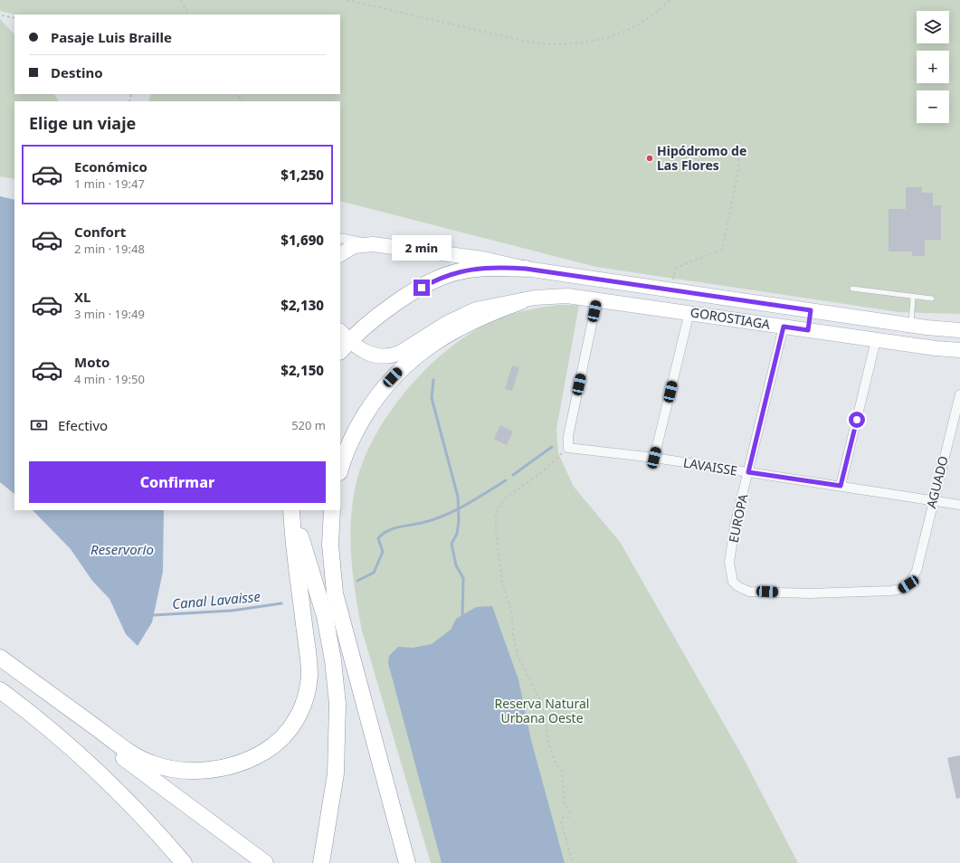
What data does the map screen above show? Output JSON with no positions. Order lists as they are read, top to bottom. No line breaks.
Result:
{"streets":{"main road":["GOROSTIAGA"],"street":["LAVAISSE","AGUADO","EUROPA"]},"crossings":[["GOROSTIAGA","EUROPA"],["LAVAISSE","AGUADO"],["LAVAISSE","EUROPA"],["AGUADO","EUROPA"]],"water":["Reservorio","Canal Lavaisse"],"parks":["Reserva Natural Urbana Oeste"],"places":["Hipódromo de Las Flores"],"page":{"map_buttons":["+","−"],"banner":["Pasaje Luis Braille","Destino"],"heading":"Elige un viaje","list":[{"name":"Económico","note":"1 min · 19:47","value":"$1,250"},{"name":"Confort","note":"2 min · 19:48","value":"$1,690"},{"name":"XL","note":"3 min · 19:49","value":"$2,130"},{"name":"Moto","note":"4 min · 19:50","value":"$2,150"}],"bubble":"2 min","pay":["Efectivo","520 m"],"buttons":"Confirmar"}}
